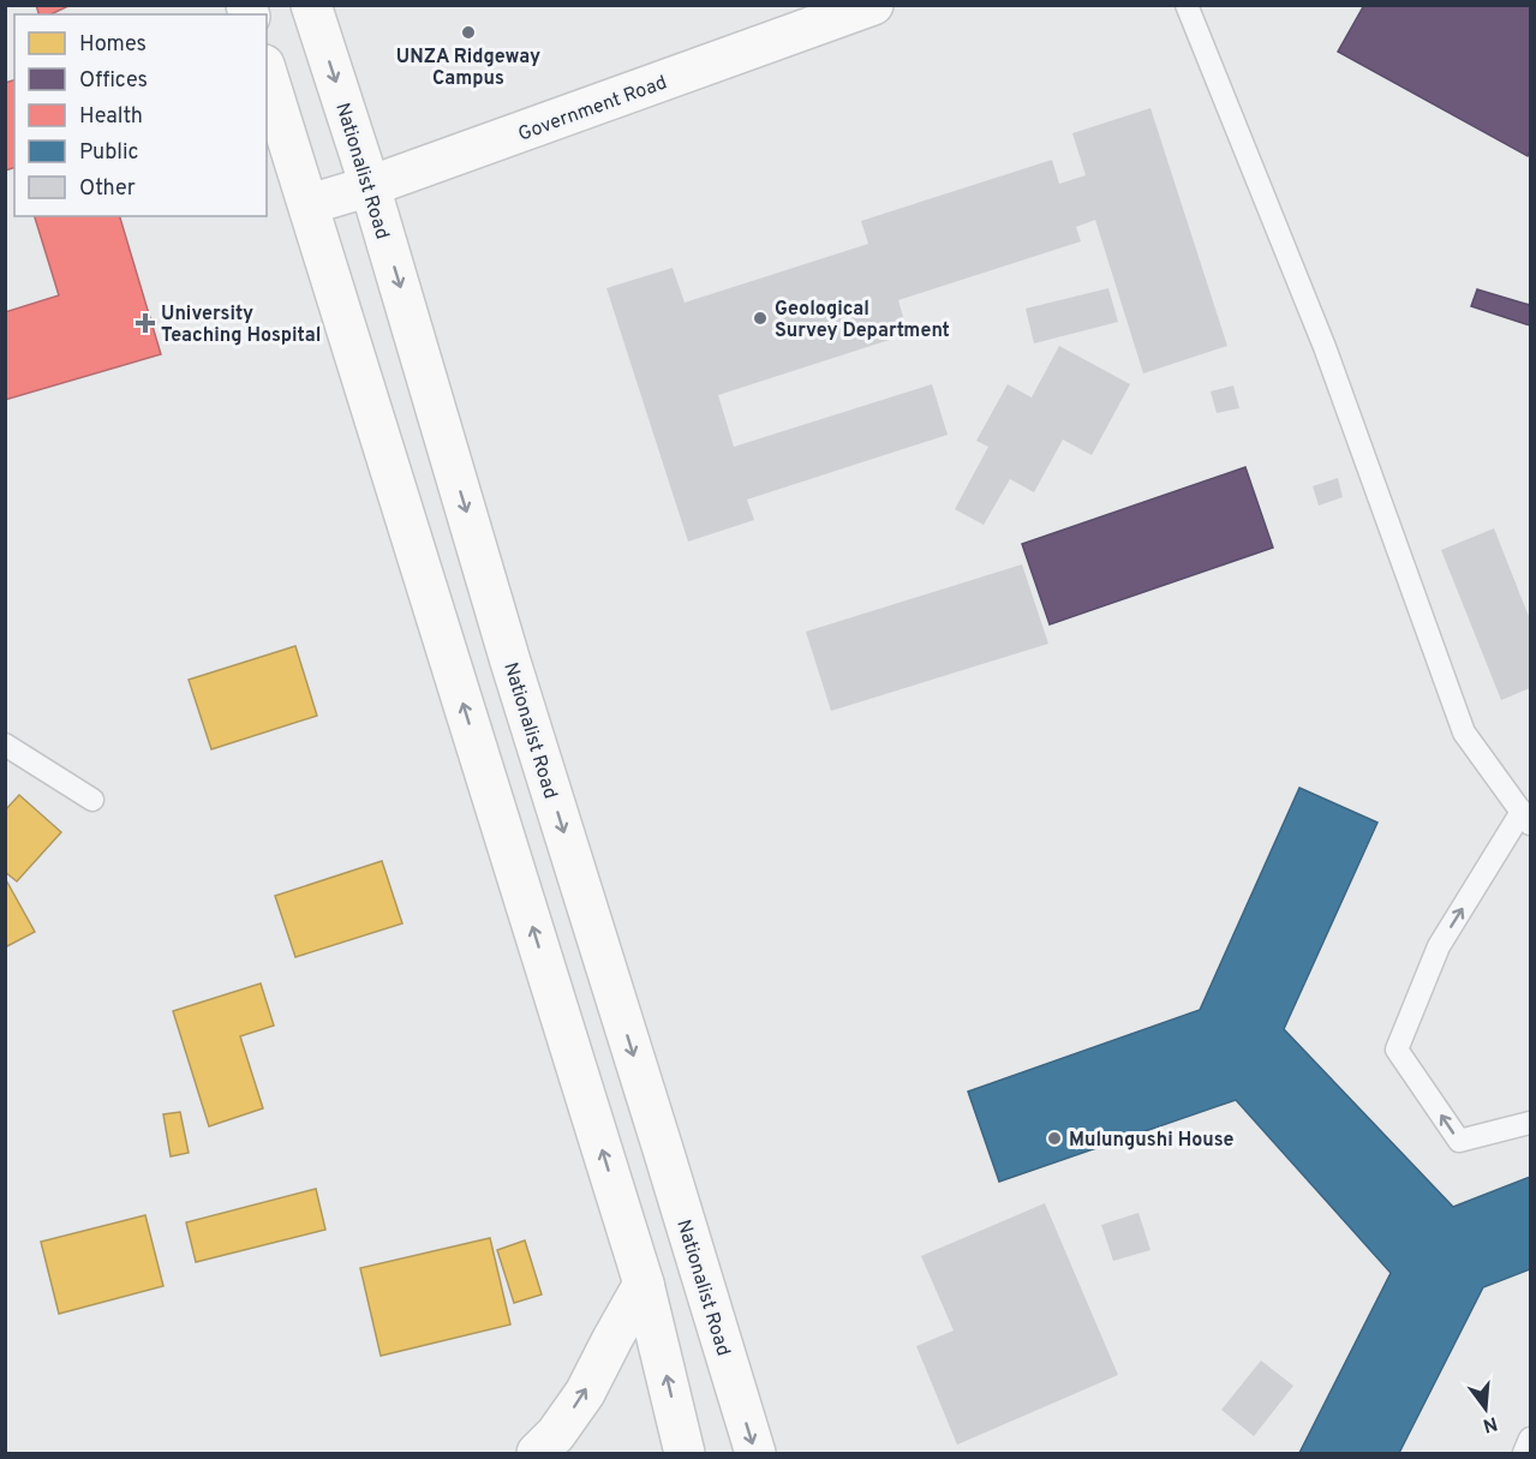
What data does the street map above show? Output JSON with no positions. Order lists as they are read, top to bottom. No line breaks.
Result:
{"streets":{"main road":["Government Road","Nationalist Road"]},"crossings":[["Government Road","Nationalist Road"]],"places":{"other":["UNZA Ridgeway Campus","Geological Survey Department","Mulungushi House"],"health":["University Teaching Hospital"]},"legend":["Homes","Offices","Health","Public","Other"],"north":"bottom"}
